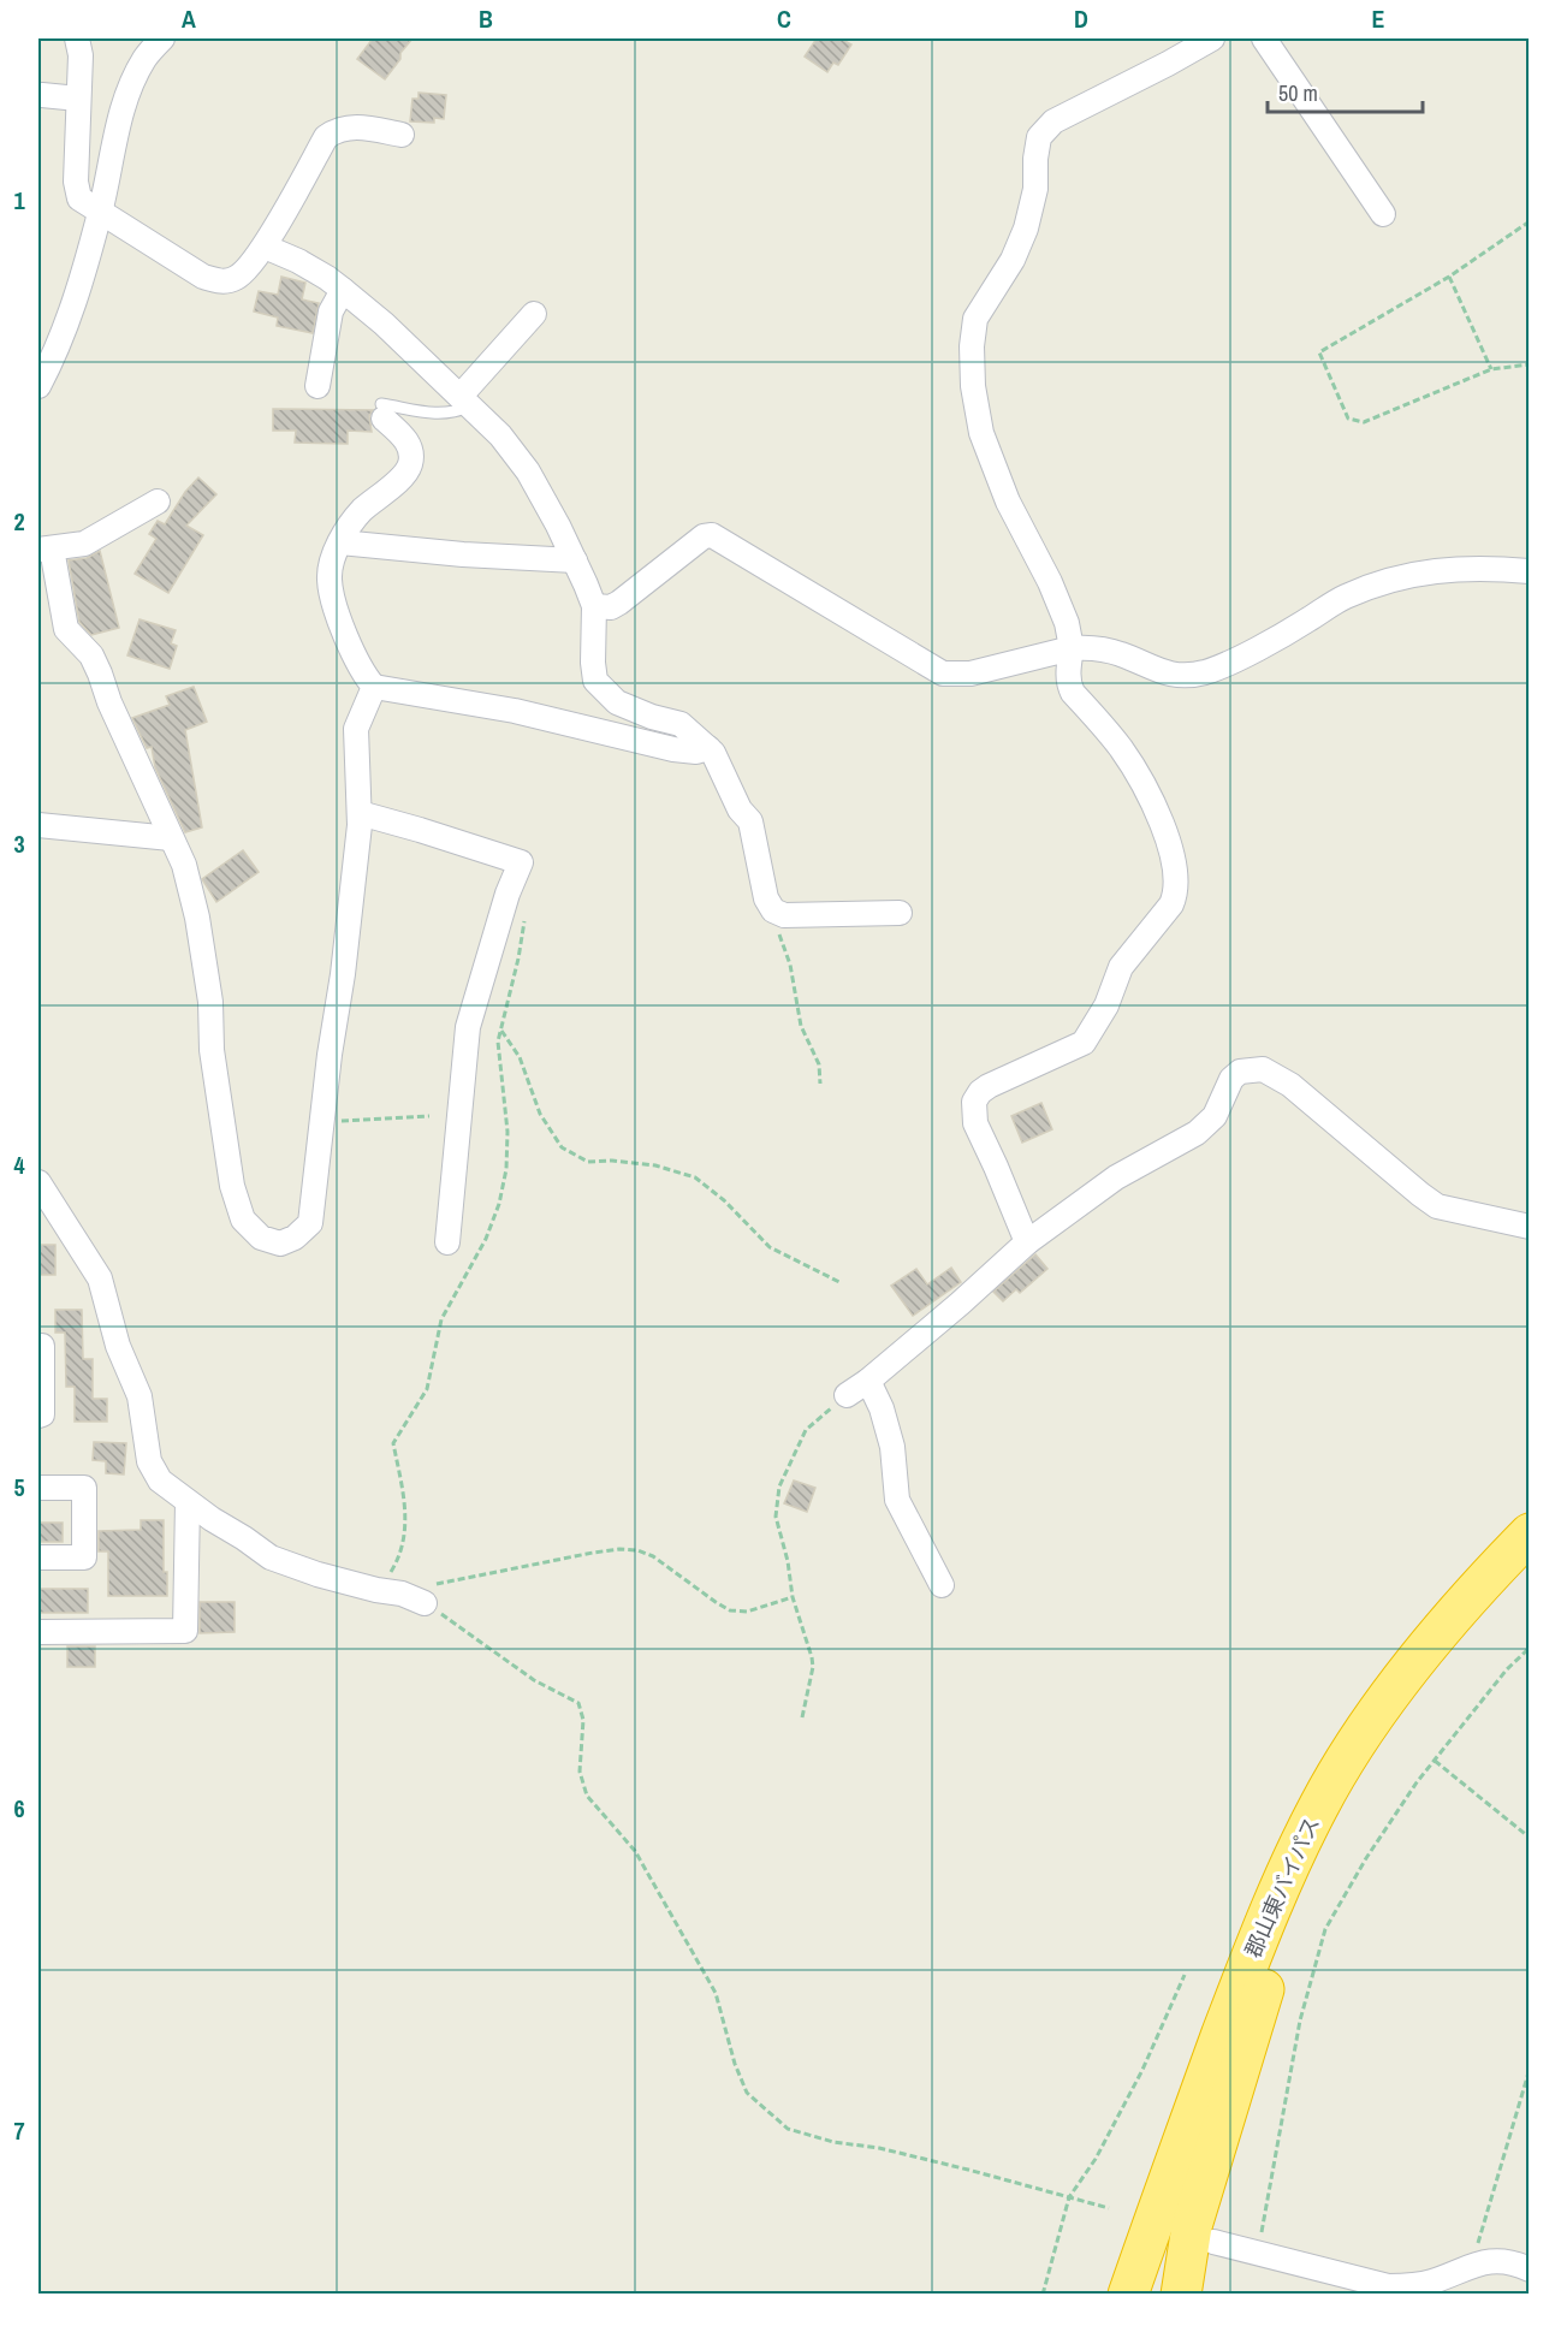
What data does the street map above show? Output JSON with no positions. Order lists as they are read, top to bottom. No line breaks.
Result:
{"streets":{"highway":["郡山東バイパス"]},"scale_bar":"50 m","grid":{"columns":["A","B","C","D","E"],"rows":["1","2","3","4","5","6","7"]}}
